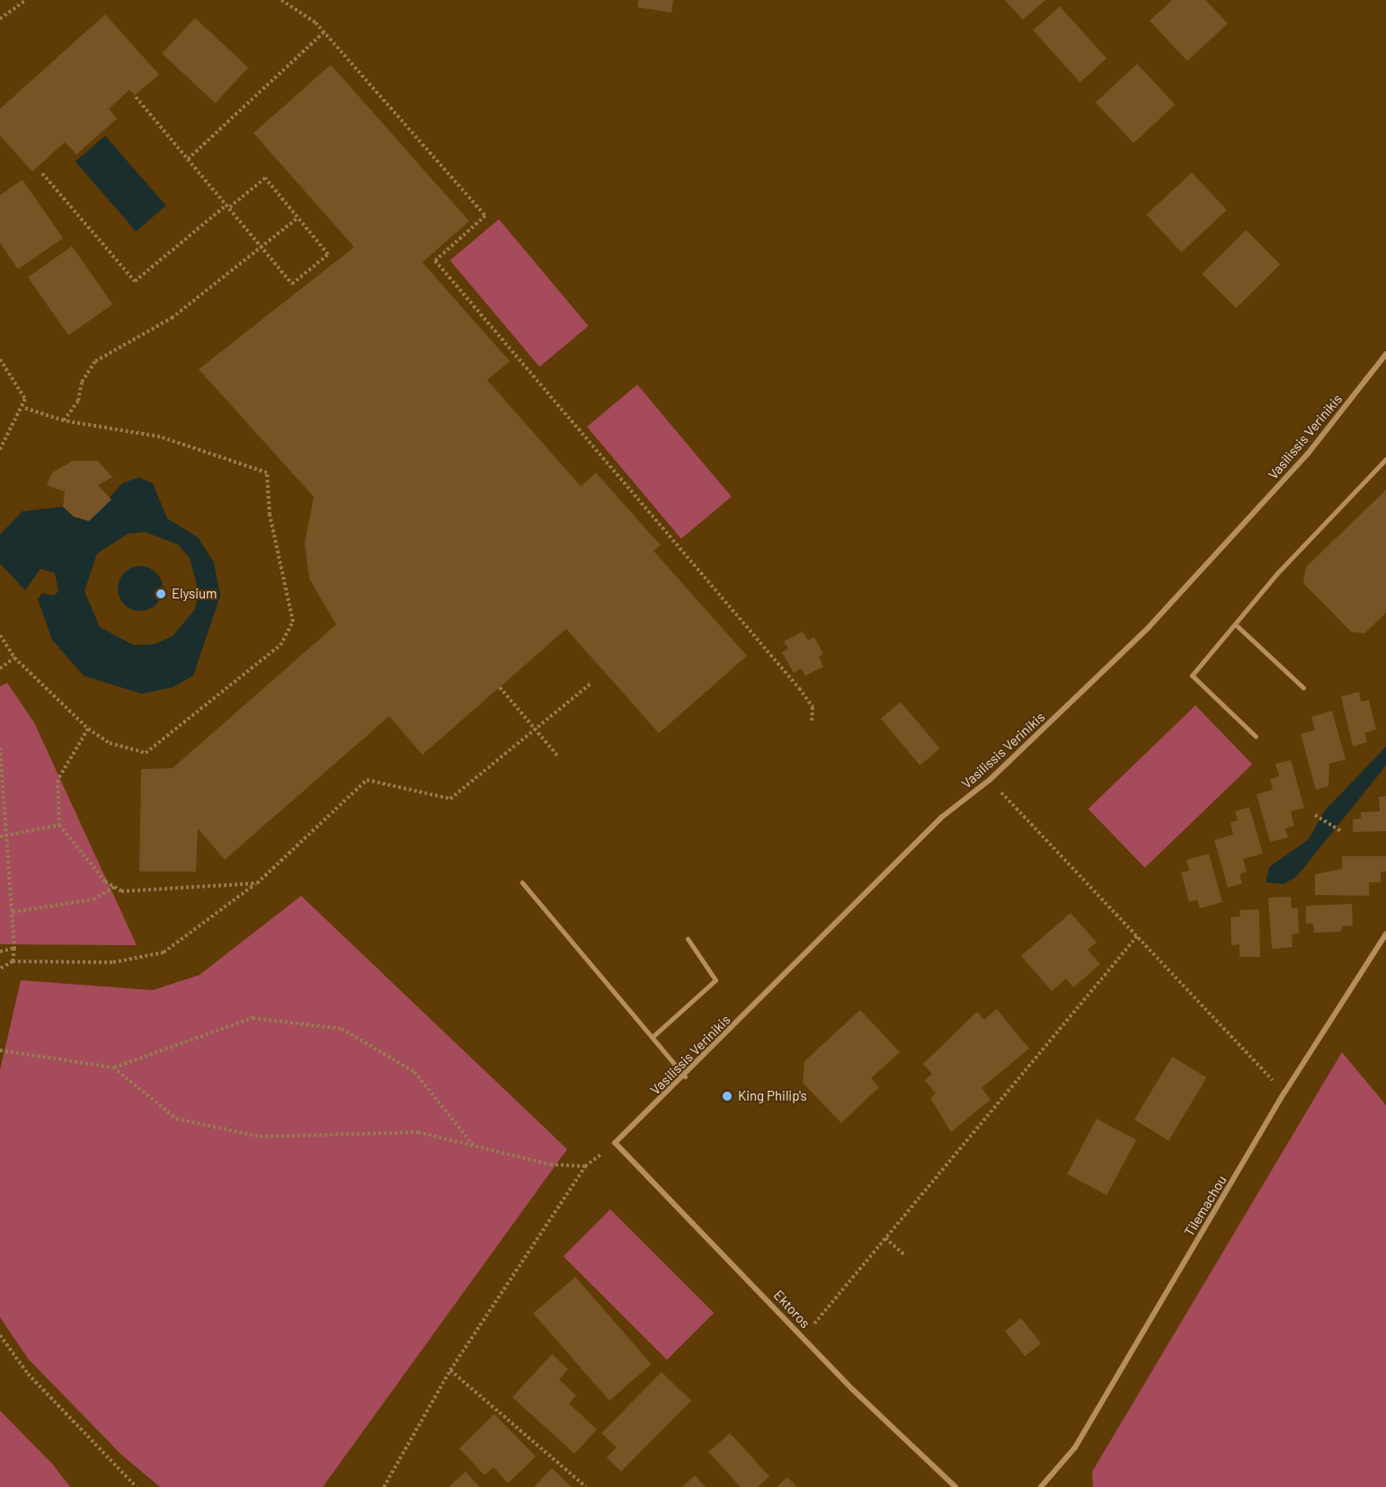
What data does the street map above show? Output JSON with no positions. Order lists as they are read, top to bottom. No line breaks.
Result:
{"streets":{"street":["Vasilissis Verinikis","Tilemachou","Ektoros"]},"crossings":[["Vasilissis Verinikis","Ektoros"]],"places":["Elysium","King Philip's"]}
